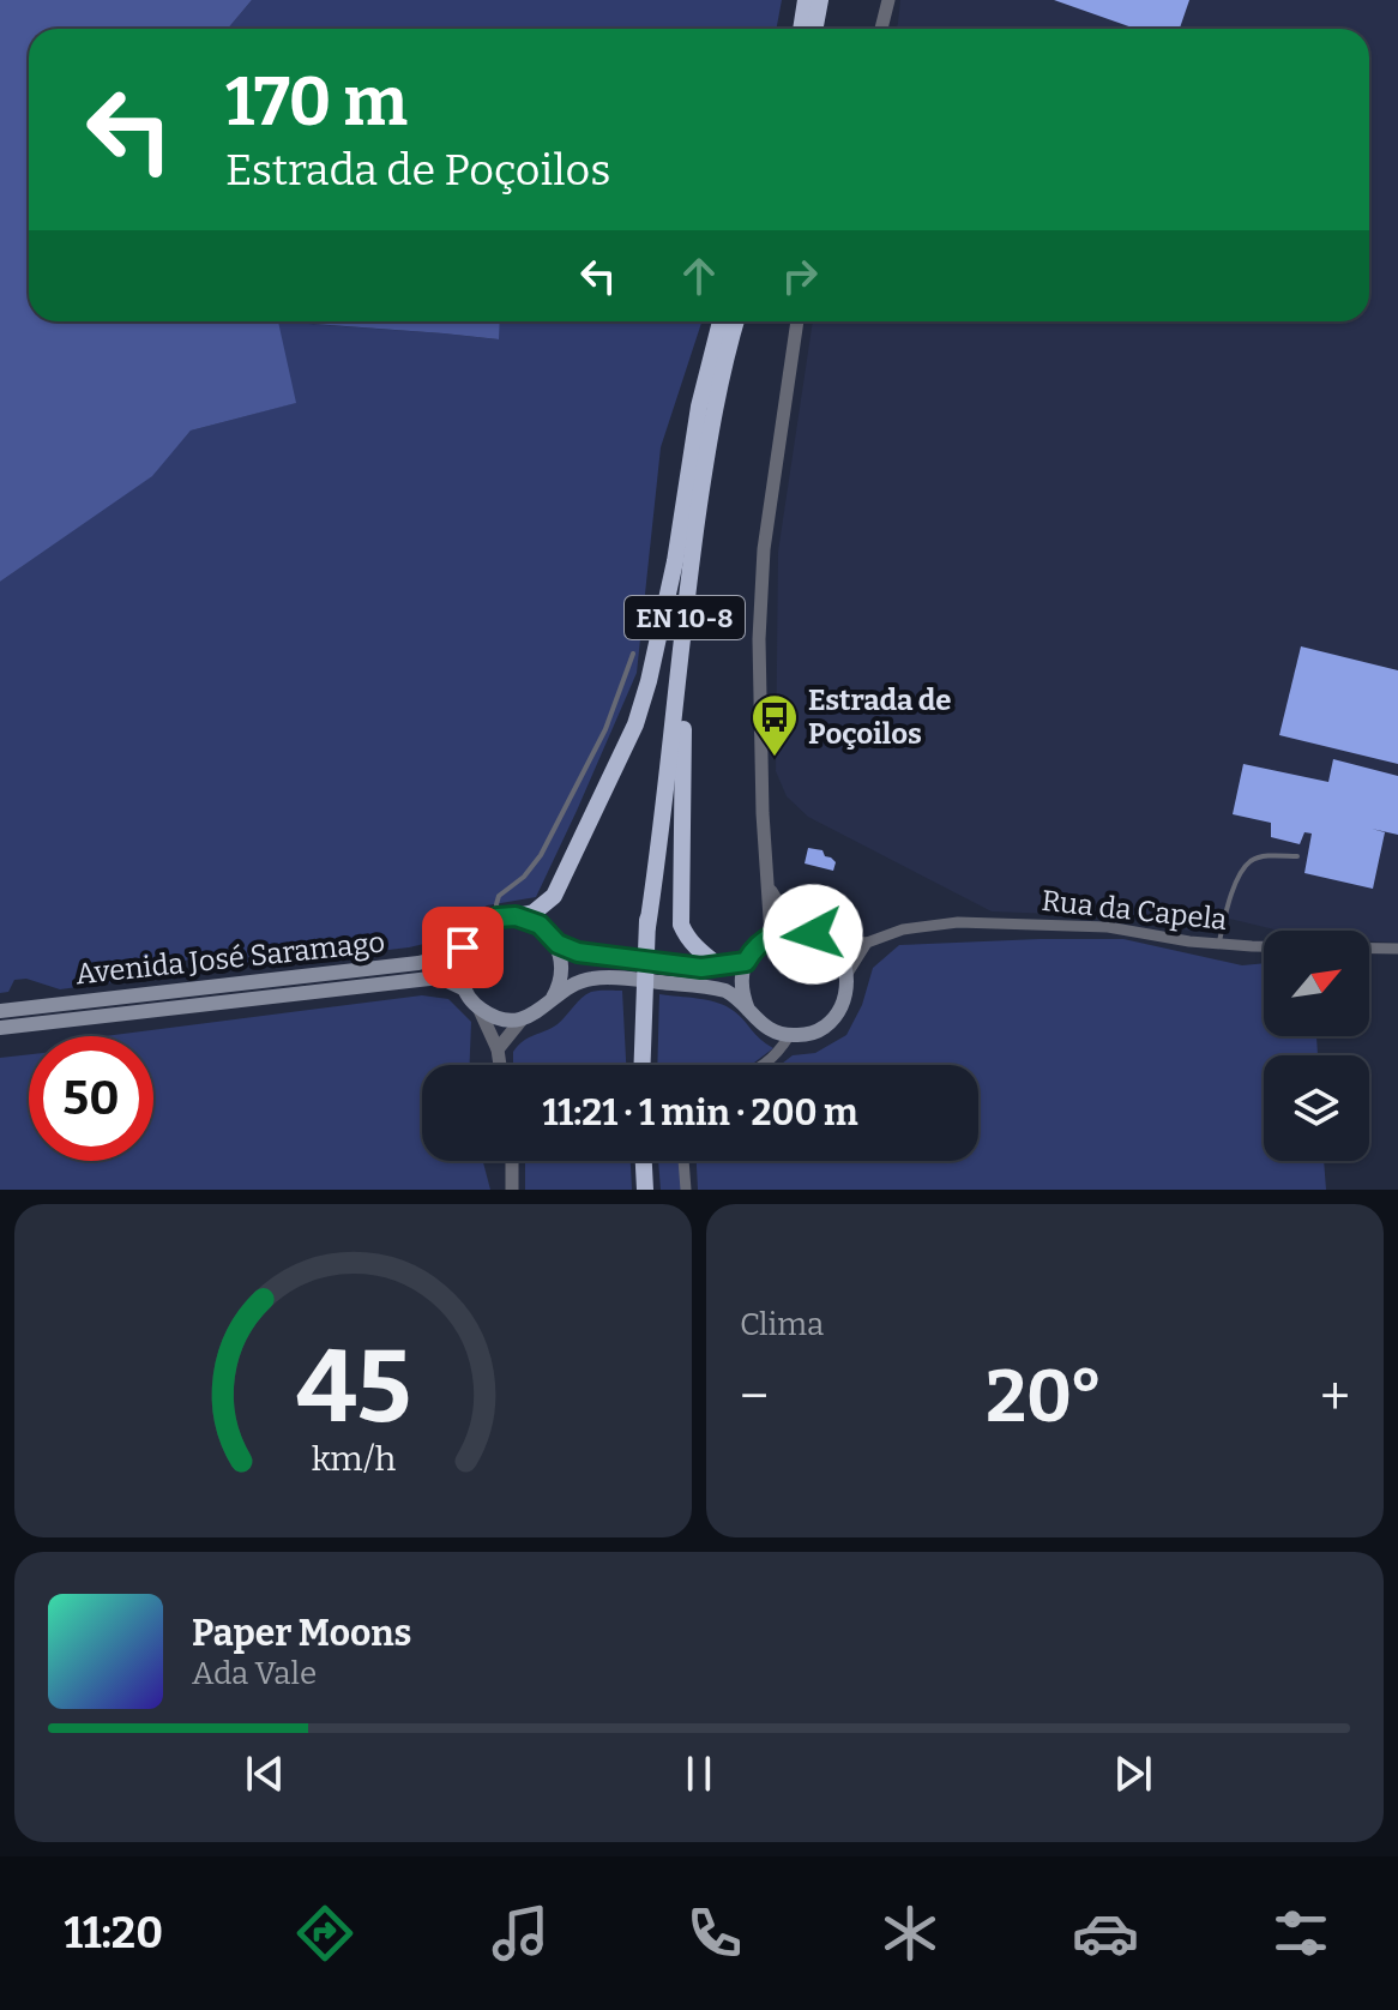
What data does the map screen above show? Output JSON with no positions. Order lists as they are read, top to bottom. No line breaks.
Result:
{"streets":{"highway":["EN 10-8"],"main road":["Avenida José Saramago"],"street":["Rua da Capela"]},"places":{"bus stop":["Estrada de Poçoilos"]},"north":"top right","page":{"turn":["170 m","Estrada de Poçoilos"],"limit":"50","trip":"11:21 · 1 min · 200 m","tile":"Clima","heat":["−","20°","+"],"song":["Paper Moons","Ada Vale"],"tabs":"11:20","gauge":["45","km/h"]}}
